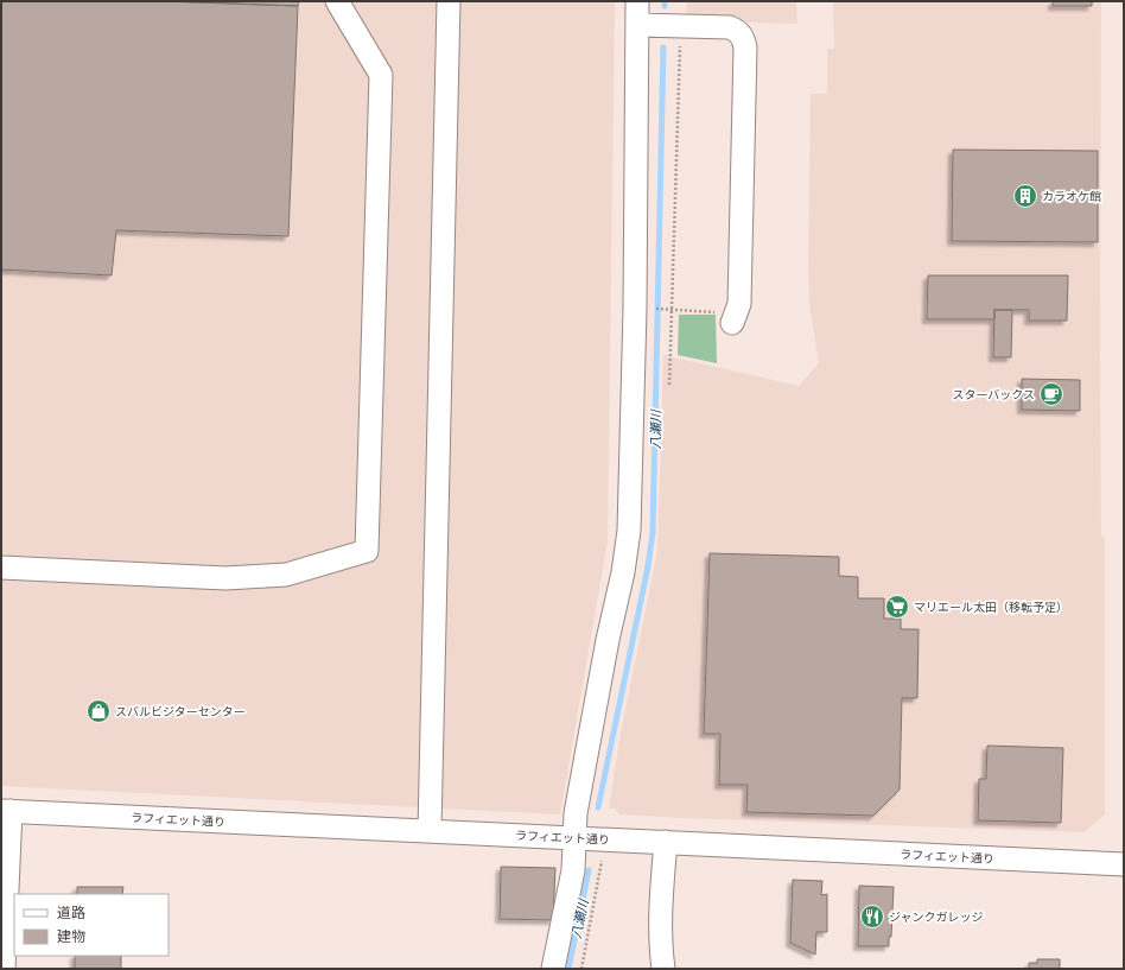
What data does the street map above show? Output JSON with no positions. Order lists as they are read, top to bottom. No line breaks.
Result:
{"streets":{"street":["ラフィエット通り"]},"water":["八瀬川"],"places":{"building":["カラオケ館"],"cafe":["スターバックス"],"supermarket":["マリエール太田（移転予定）"],"shop":["スバルビジターセンター"],"restaurant":["ジャンクガレッジ"]},"legend":["道路","建物"]}
